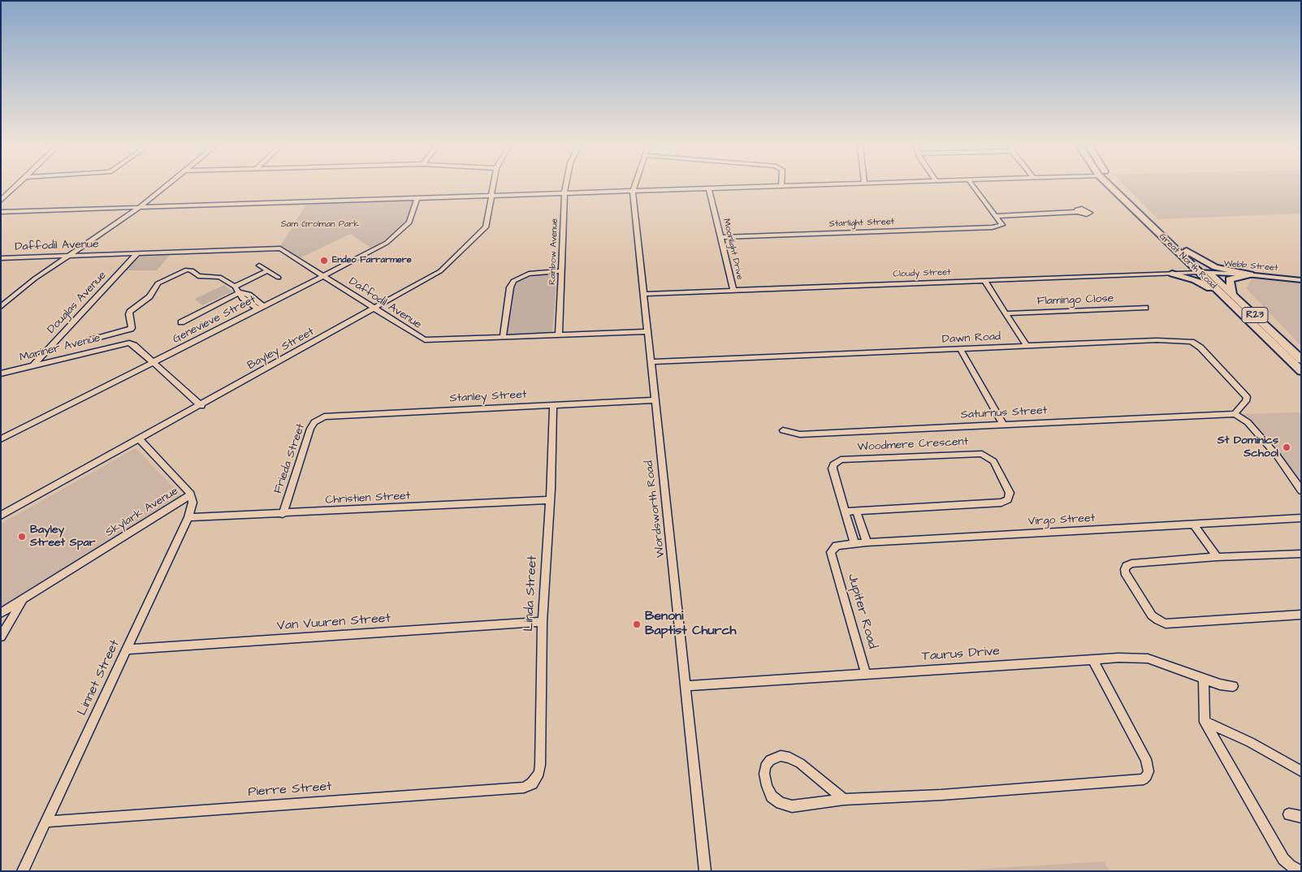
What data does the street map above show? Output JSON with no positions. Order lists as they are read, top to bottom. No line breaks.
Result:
{"streets":{"main road":["Great North Road","R23"],"street":["Starlight Street","Daffodil Avenue","Moonlight Drive","Rainbow Avenue","Webb Street","Cloudy Street","Flamingo Close","Douglas Avenue","Genevieve Street","Dawn Road","Mariner Avenue","Bayley Street","Stanley Street","Saturnus Street","Woodmere Crescent","Frieda Street","Christien Street","Wordsworth Road","Skylark Avenue","Virgo Street","Linda Street","Jupiter Road","Van Vuuren Street","Taurus Drive","Linnet Street","Pierre Street"]},"crossings":[["Starlight Street","Moonlight Drive"],["Daffodil Avenue","Rainbow Avenue"],["Daffodil Avenue","Douglas Avenue"],["Daffodil Avenue","Genevieve Street"],["Daffodil Avenue","Bayley Street"],["Daffodil Avenue","Wordsworth Road"],["Moonlight Drive","Cloudy Street"],["Great North Road","Webb Street"],["Great North Road","Cloudy Street"],["Webb Street","Cloudy Street"],["Cloudy Street","Wordsworth Road"],["Douglas Avenue","Mariner Avenue"],["Dawn Road","Saturnus Street"],["Dawn Road","Wordsworth Road"],["Stanley Street","Frieda Street"],["Stanley Street","Wordsworth Road"],["Stanley Street","Linda Street"],["Woodmere Crescent","Virgo Street"],["Frieda Street","Christien Street"],["Christien Street","Linda Street"],["Christien Street","Linnet Street"],["Wordsworth Road","Taurus Drive"],["Skylark Avenue","Linnet Street"],["Virgo Street","Jupiter Road"],["Linda Street","Van Vuuren Street"],["Linda Street","Pierre Street"],["Jupiter Road","Taurus Drive"],["Van Vuuren Street","Linnet Street"],["Linnet Street","Pierre Street"]],"parks":["Sam Grolman Park"],"places":["Endeo Farrarmere","St Dominics School","Bayley Street Spar","Benoni Baptist Church"]}
